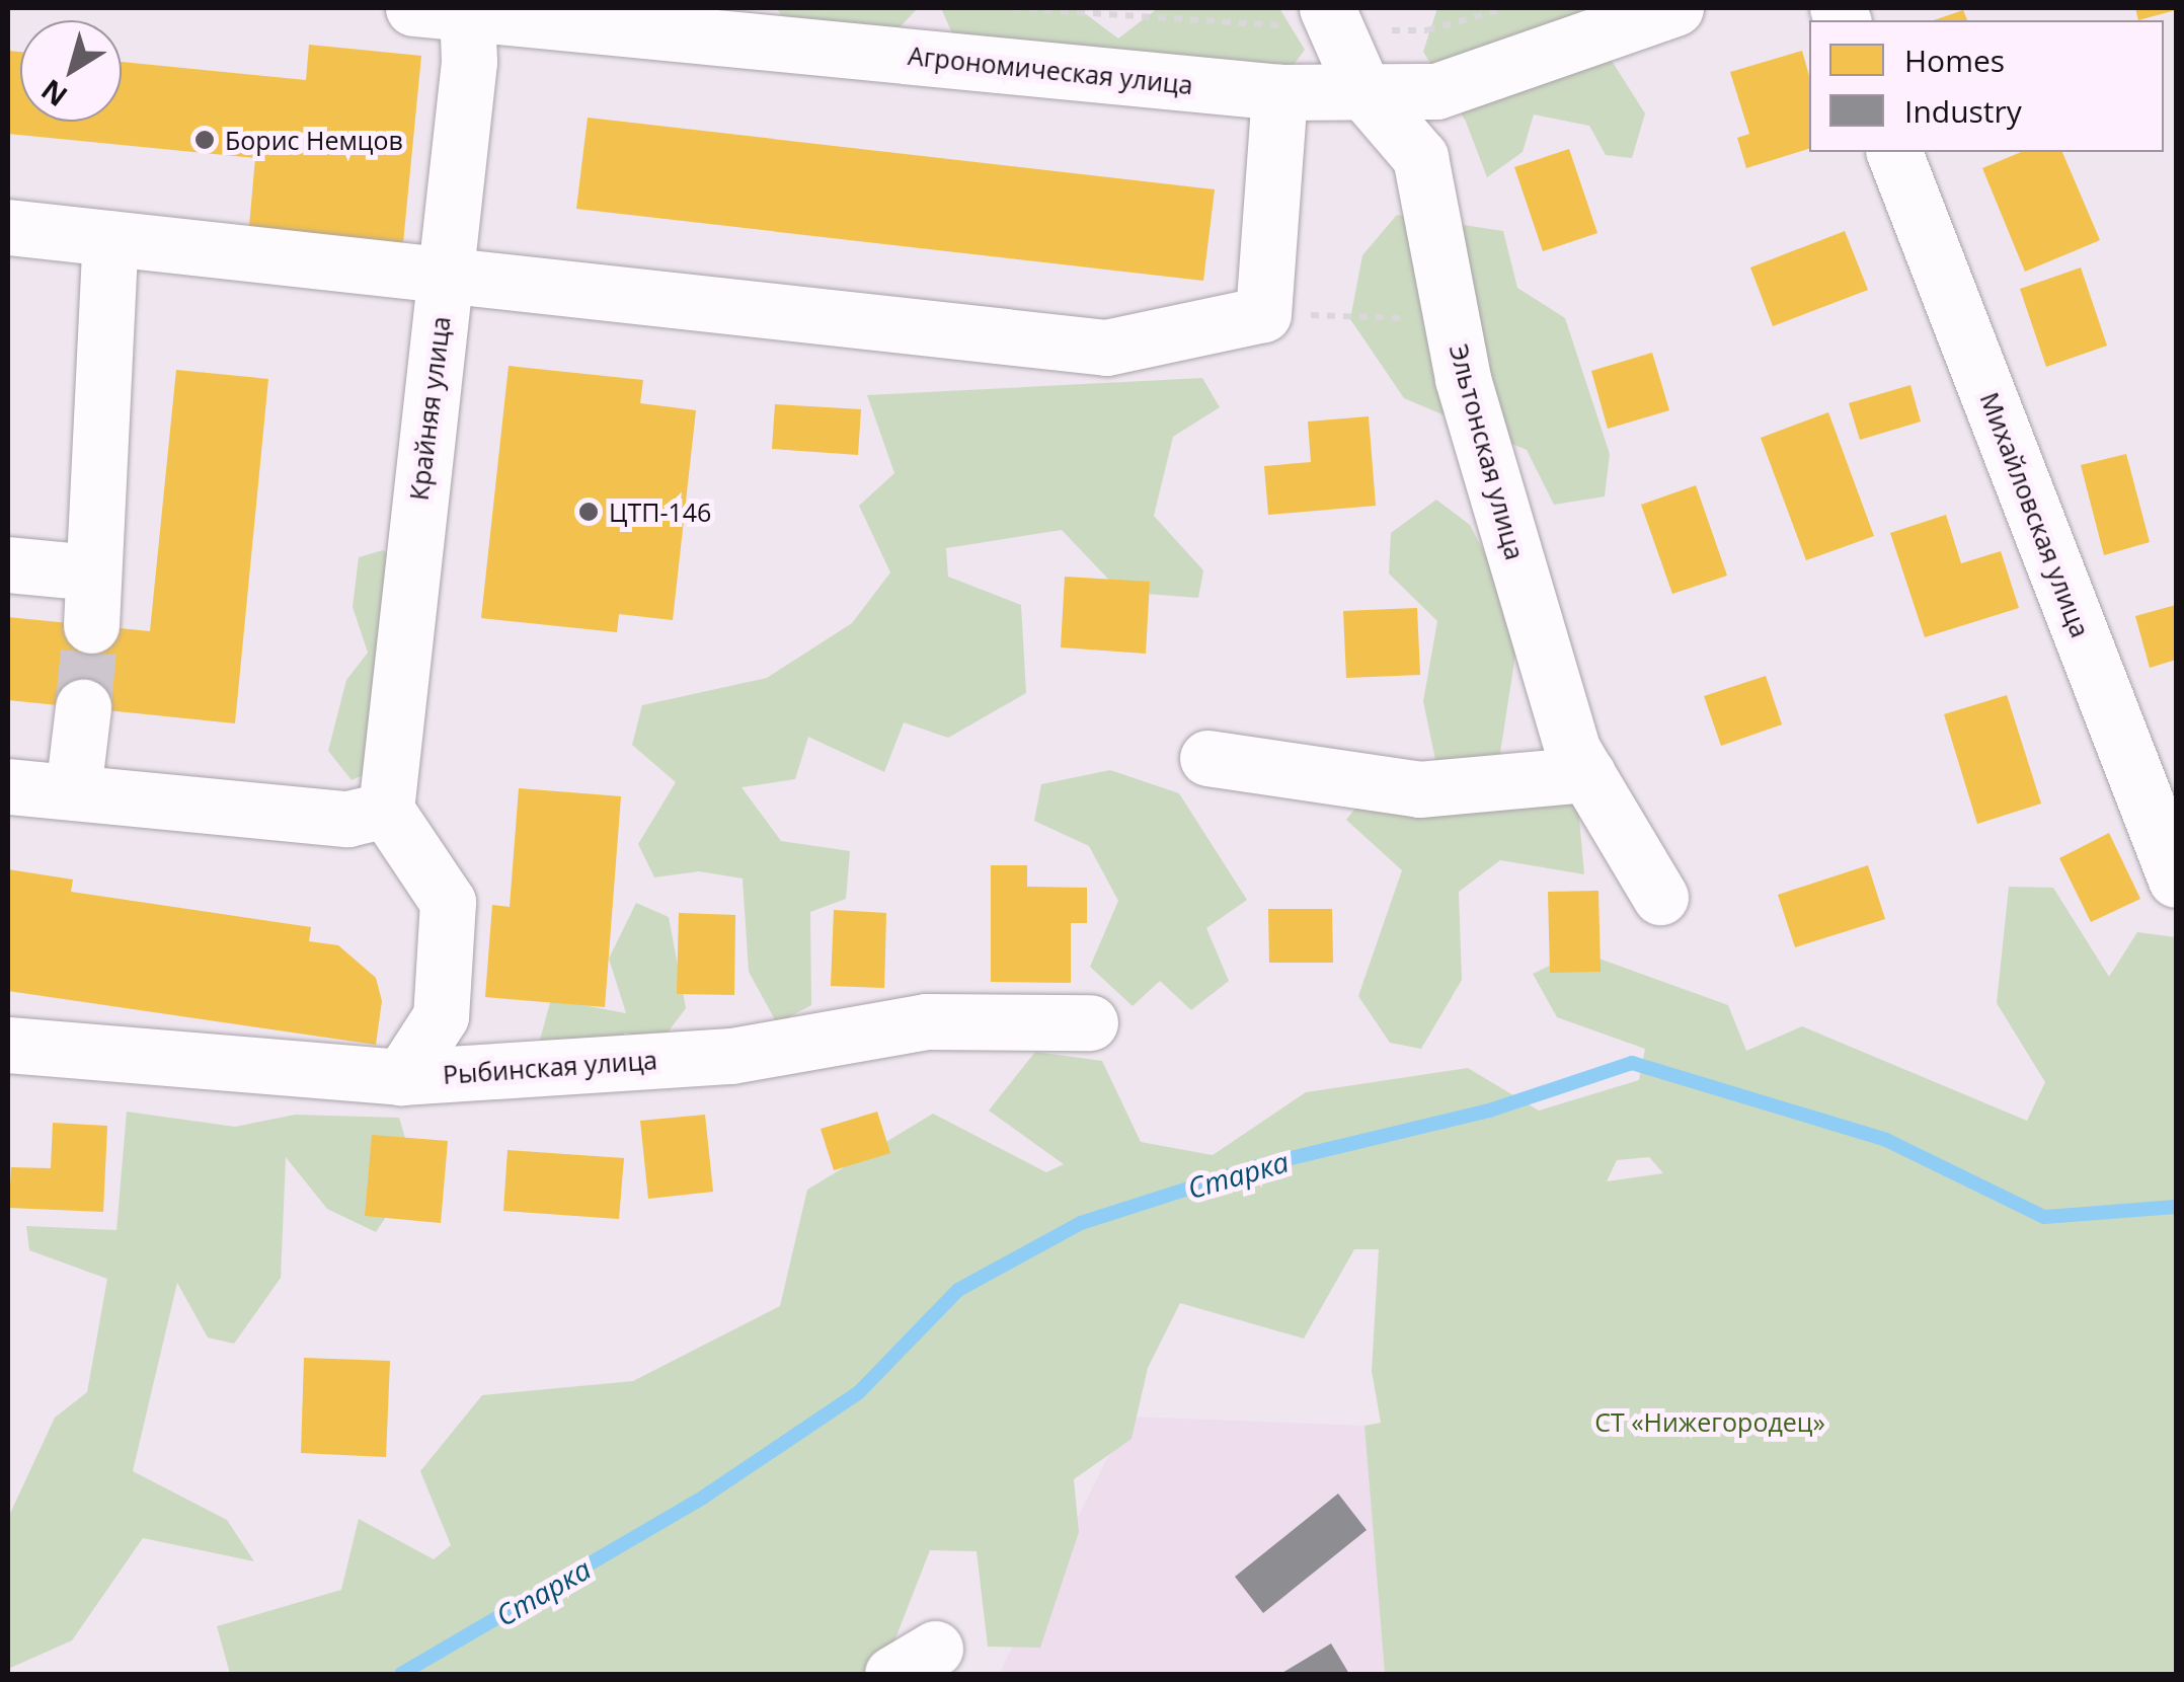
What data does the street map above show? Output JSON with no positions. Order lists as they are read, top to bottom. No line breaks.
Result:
{"streets":{"street":["Агрономическая улица","Крайняя улица","Эльтонская улица","Михайловская улица","Рыбинская улица"]},"crossings":[["Агрономическая улица","Крайняя улица"],["Агрономическая улица","Эльтонская улица"]],"water":["Старка"],"parks":["СТ «Нижегородец»"],"places":["Борис Немцов","ЦТП-146"],"legend":["Homes","Industry"],"north":"bottom left"}
